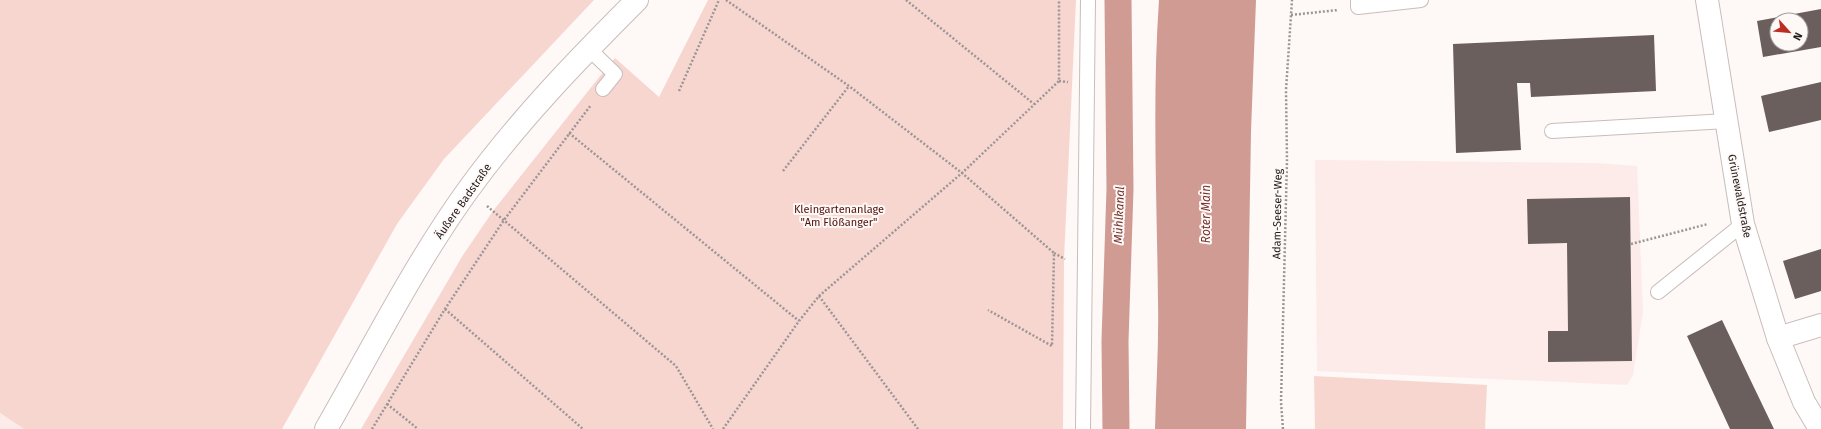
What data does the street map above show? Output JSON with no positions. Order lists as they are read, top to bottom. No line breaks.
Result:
{"streets":{"street":["Grünewaldstraße","Äußere Badstraße"],"path":["Adam-Seeser-Weg"]},"water":["Roter Main","Mühlkanal"],"parks":["Kleingartenanlage \"Am Flößanger\""],"north":"bottom right"}
